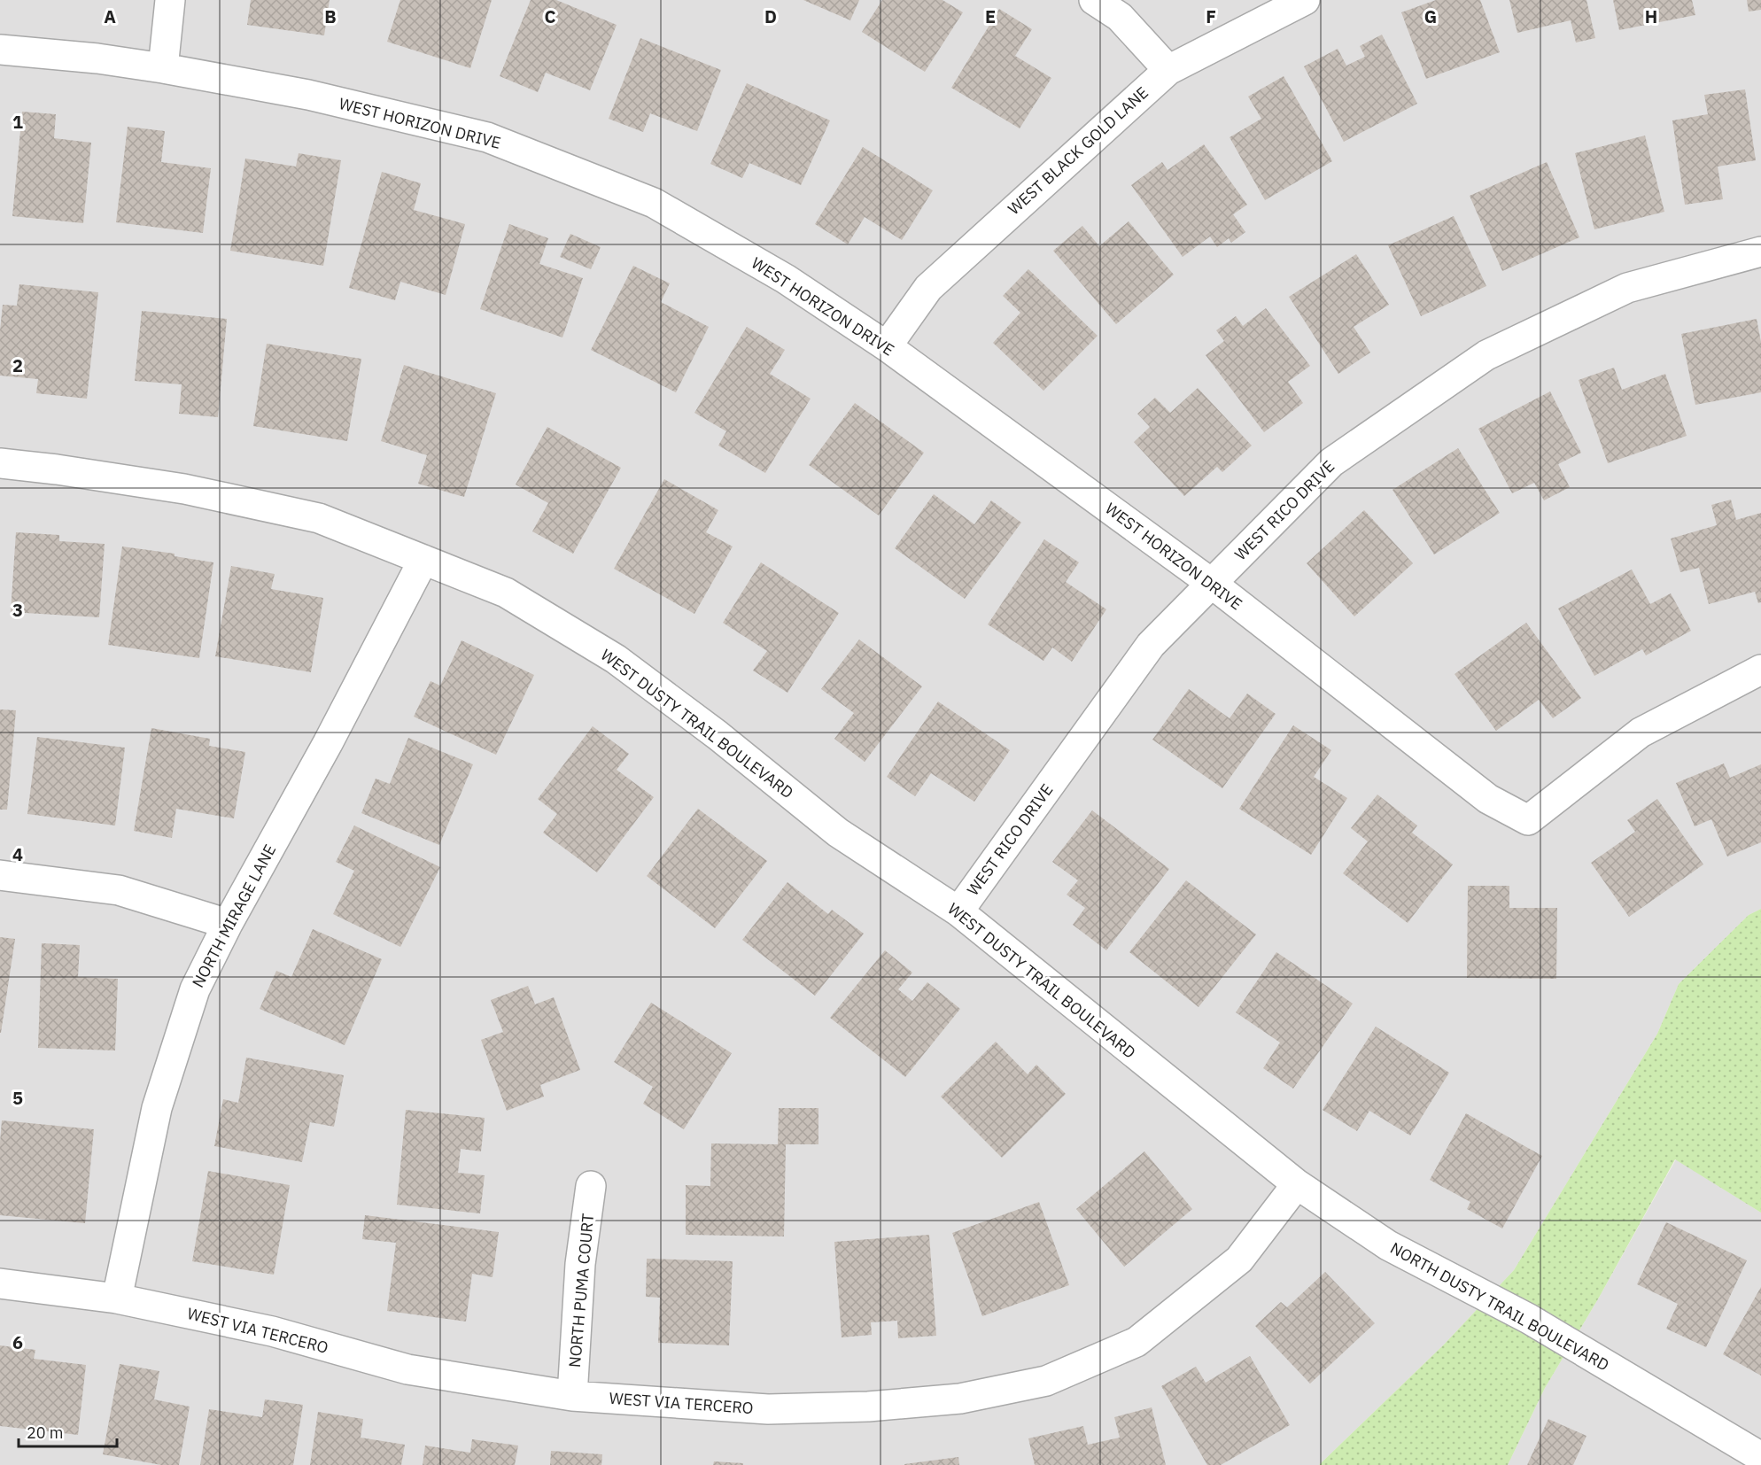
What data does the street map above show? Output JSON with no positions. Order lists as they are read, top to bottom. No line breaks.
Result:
{"streets":{"street":["WEST HORIZON DRIVE","WEST BLACK GOLD LANE","WEST RICO DRIVE","WEST DUSTY TRAIL BOULEVARD","NORTH MIRAGE LANE","NORTH PUMA COURT","NORTH DUSTY TRAIL BOULEVARD","WEST VIA TERCERO"]},"crossings":[["WEST HORIZON DRIVE","WEST BLACK GOLD LANE"],["WEST HORIZON DRIVE","WEST RICO DRIVE"],["WEST RICO DRIVE","WEST DUSTY TRAIL BOULEVARD"],["WEST DUSTY TRAIL BOULEVARD","NORTH MIRAGE LANE"],["WEST DUSTY TRAIL BOULEVARD","NORTH DUSTY TRAIL BOULEVARD"],["WEST DUSTY TRAIL BOULEVARD","WEST VIA TERCERO"],["NORTH MIRAGE LANE","WEST VIA TERCERO"],["NORTH PUMA COURT","WEST VIA TERCERO"],["NORTH DUSTY TRAIL BOULEVARD","WEST VIA TERCERO"]],"scale_bar":"20 m","grid":{"columns":["A","B","C","D","E","F","G","H"],"rows":["1","2","3","4","5","6"]}}
